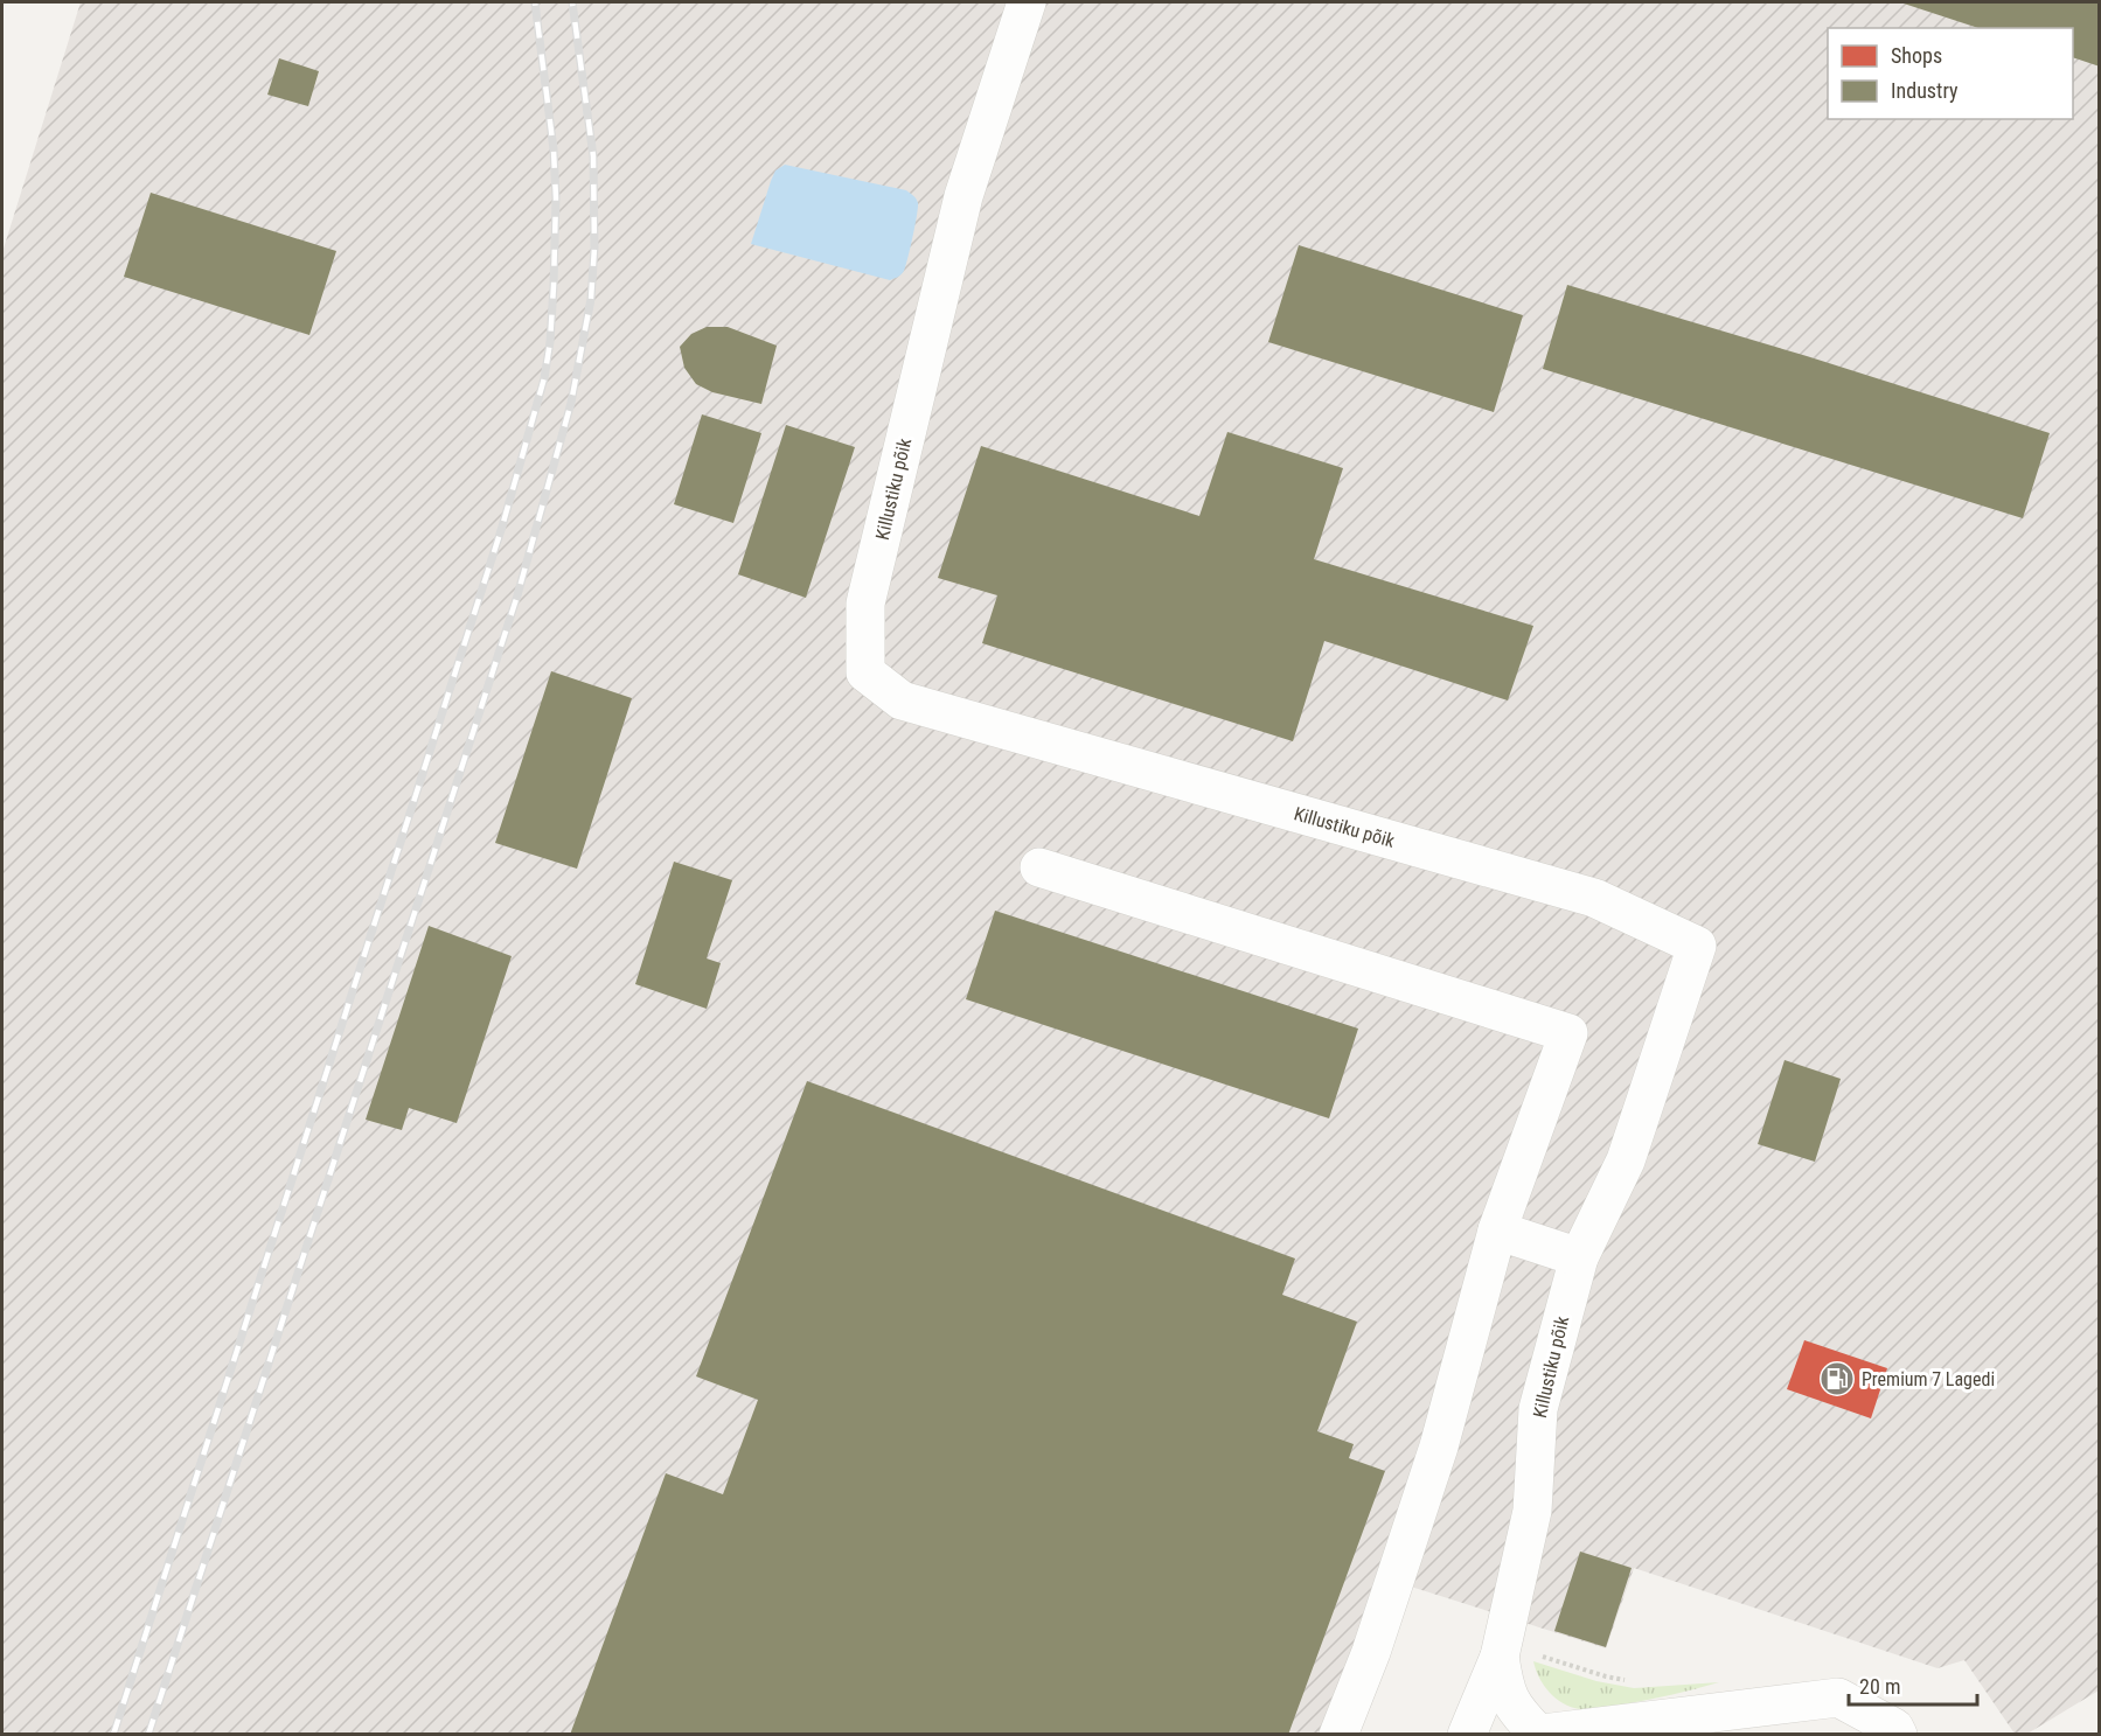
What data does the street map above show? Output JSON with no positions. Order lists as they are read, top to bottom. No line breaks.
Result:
{"streets":{"street":["Killustiku põik"]},"places":{"fuel station":["Premium 7 Lagedi"]},"legend":["Shops","Industry"],"scale_bar":"20 m"}
